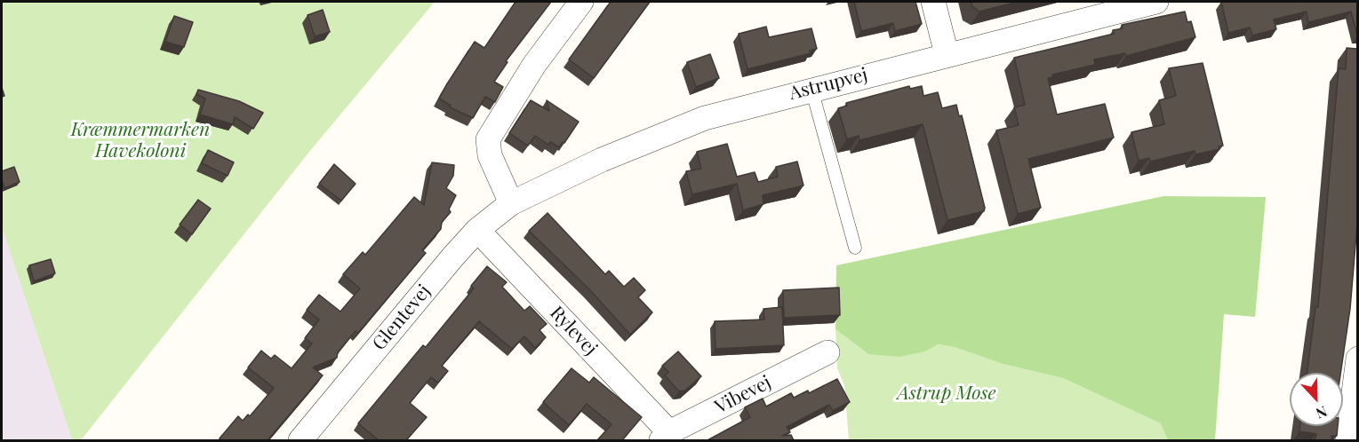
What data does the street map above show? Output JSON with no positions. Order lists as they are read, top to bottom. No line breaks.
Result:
{"streets":{"street":["Astrupvej","Glentevej","Rylevej","Vibevej"]},"crossings":[["Astrupvej","Glentevej"],["Glentevej","Rylevej"],["Rylevej","Vibevej"]],"parks":["Kræmmermarken Havekoloni","Astrup Mose"],"north":"bottom"}
